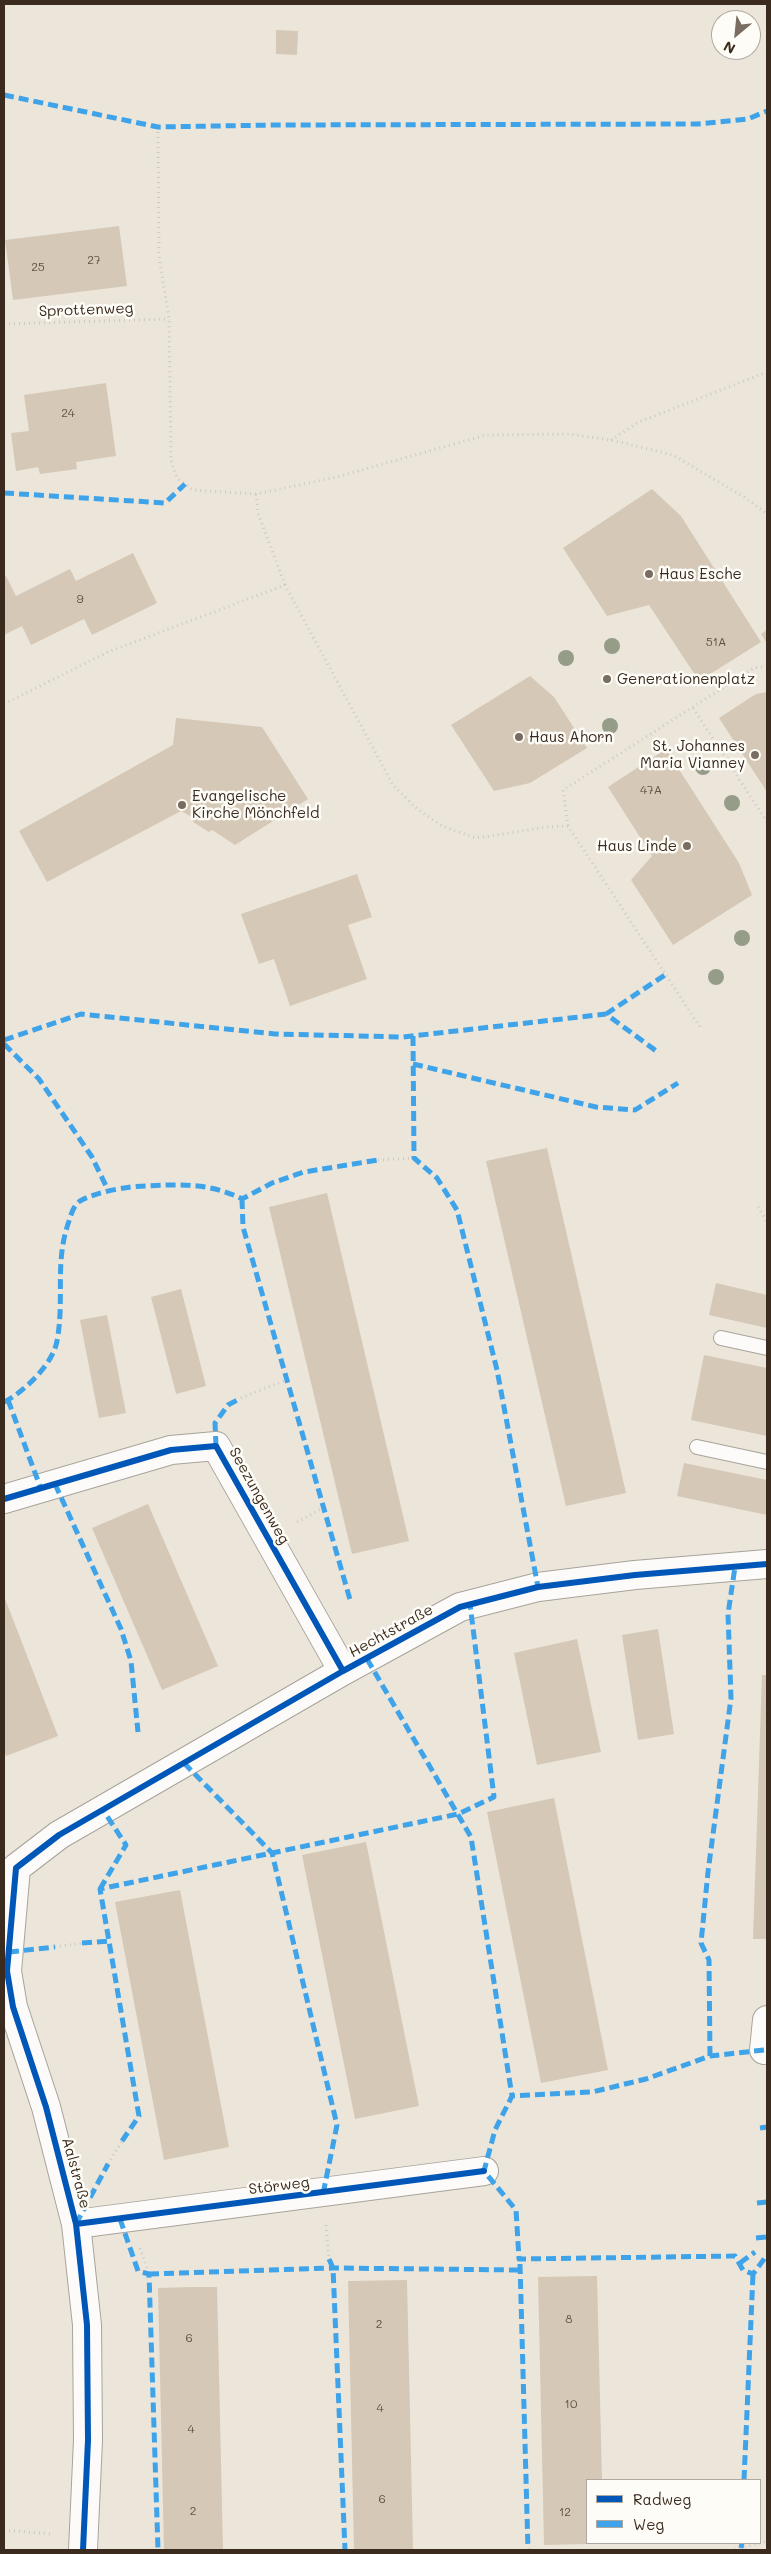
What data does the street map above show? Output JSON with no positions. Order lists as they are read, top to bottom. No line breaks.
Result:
{"streets":{"street":["Seezungenweg","Hechtstraße","Aalstraße","Störweg"],"path":["Sprottenweg"]},"crossings":[["Seezungenweg","Hechtstraße"],["Hechtstraße","Aalstraße"],["Aalstraße","Störweg"]],"places":["Haus Esche","Generationenplatz","Haus Ahorn","St. Johannes Maria Vianney","Evangelische Kirche Mönchfeld","Haus Linde"],"house_numbers":["27","25","24","9","51A","47A","8","2","6","10","4","4","6","2","12"],"legend":["Radweg","Weg"],"north":"bottom left"}
